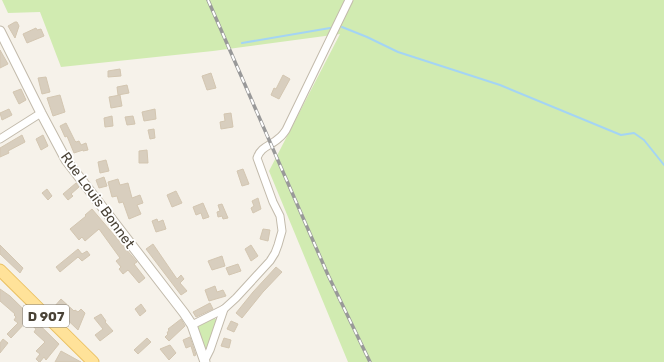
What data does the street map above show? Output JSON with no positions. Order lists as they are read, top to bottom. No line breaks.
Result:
{"streets":{"main road":["D 907"],"street":["Rue Louis Bonnet"]}}
